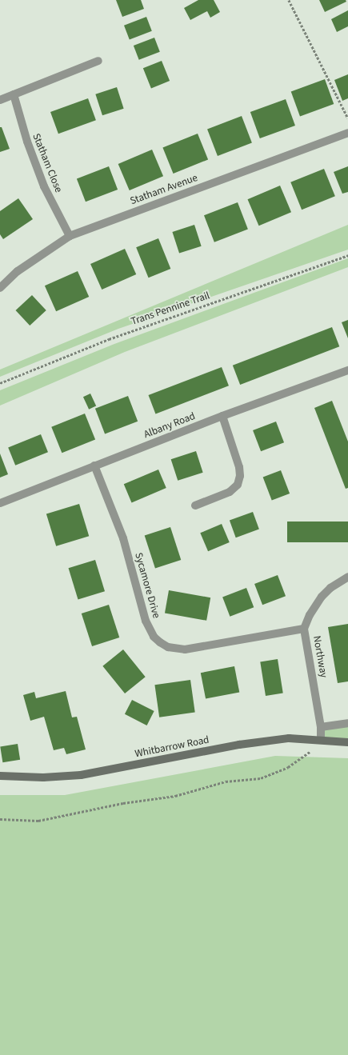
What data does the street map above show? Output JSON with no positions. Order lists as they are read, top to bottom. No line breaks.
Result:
{"streets":{"street":["Statham Close","Statham Avenue","Albany Road","Sycamore Drive","Northway","Whitbarrow Road"],"path":["Trans Pennine Trail"]},"crossings":[["Statham Close","Statham Avenue"],["Albany Road","Sycamore Drive"],["Sycamore Drive","Northway"],["Northway","Whitbarrow Road"]]}
